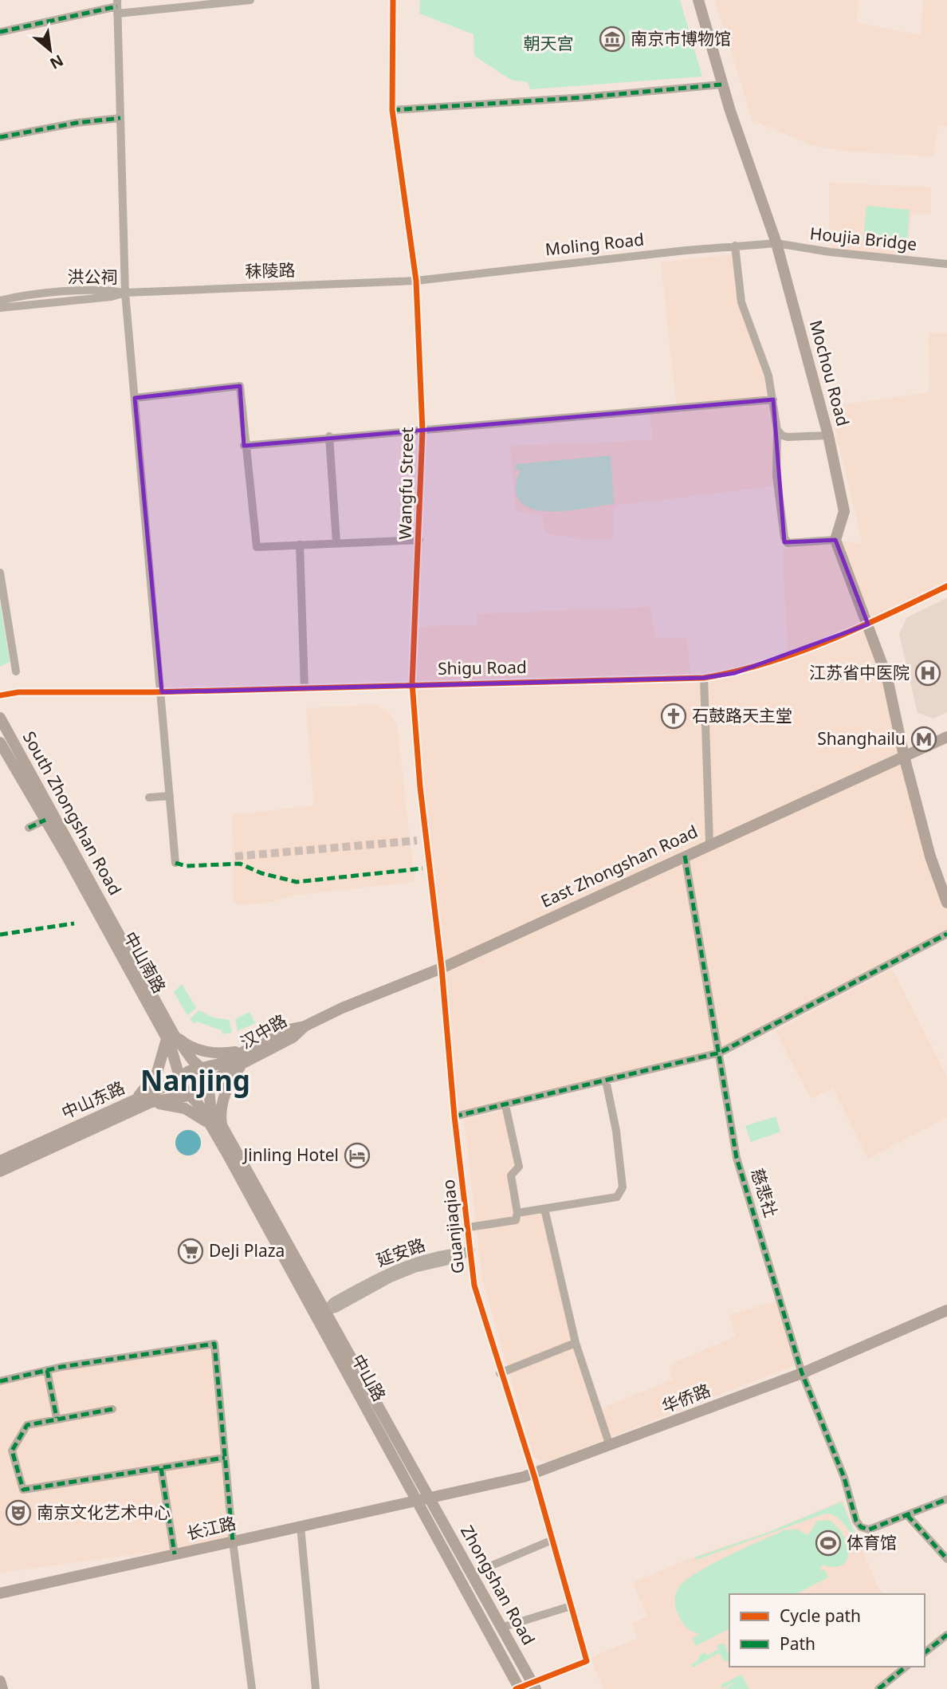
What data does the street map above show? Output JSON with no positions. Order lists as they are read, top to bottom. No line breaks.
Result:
{"streets":{"main road":["Mochou Road","South Zhongshan Road","East Zhongshan Road","中山南路","汉中路","中山东路","中山路","华侨路","长江路","Zhongshan Road"],"street":["Houjia Bridge","Moling Road","秣陵路","洪公祠","Wangfu Street","Shigu Road","慈悲社","Guanjiaqiao","延安路"]},"crossings":[["Houjia Bridge","Moling Road"],["Houjia Bridge","Mochou Road"],["Moling Road","秣陵路"],["Moling Road","Mochou Road"],["Moling Road","Wangfu Street"],["秣陵路","洪公祠"],["秣陵路","Wangfu Street"],["Wangfu Street","Shigu Road"],["Wangfu Street","East Zhongshan Road"],["Wangfu Street","Guanjiaqiao"],["South Zhongshan Road","中山南路"],["East Zhongshan Road","汉中路"],["East Zhongshan Road","慈悲社"],["East Zhongshan Road","Guanjiaqiao"],["中山南路","汉中路"],["中山南路","中山东路"],["中山南路","中山路"],["汉中路","中山东路"],["汉中路","中山路"],["中山东路","中山路"],["慈悲社","华侨路"],["Guanjiaqiao","延安路"],["Guanjiaqiao","华侨路"],["Guanjiaqiao","Zhongshan Road"],["延安路","中山路"],["中山路","华侨路"],["中山路","长江路"],["中山路","Zhongshan Road"],["华侨路","长江路"],["华侨路","Zhongshan Road"],["长江路","Zhongshan Road"]],"districts":["Nanjing"],"parks":["朝天宫"],"places":{"museum":["南京市博物馆"],"hospital":["江苏省中医院"],"church":["石鼓路天主堂"],"metro station":["Shanghailu"],"hotel":["Jinling Hotel"],"supermarket":["DeJi Plaza"],"theatre":["南京文化艺术中心"],"sports":["体育馆"]},"legend":["Cycle path","Path"],"north":"bottom right"}
